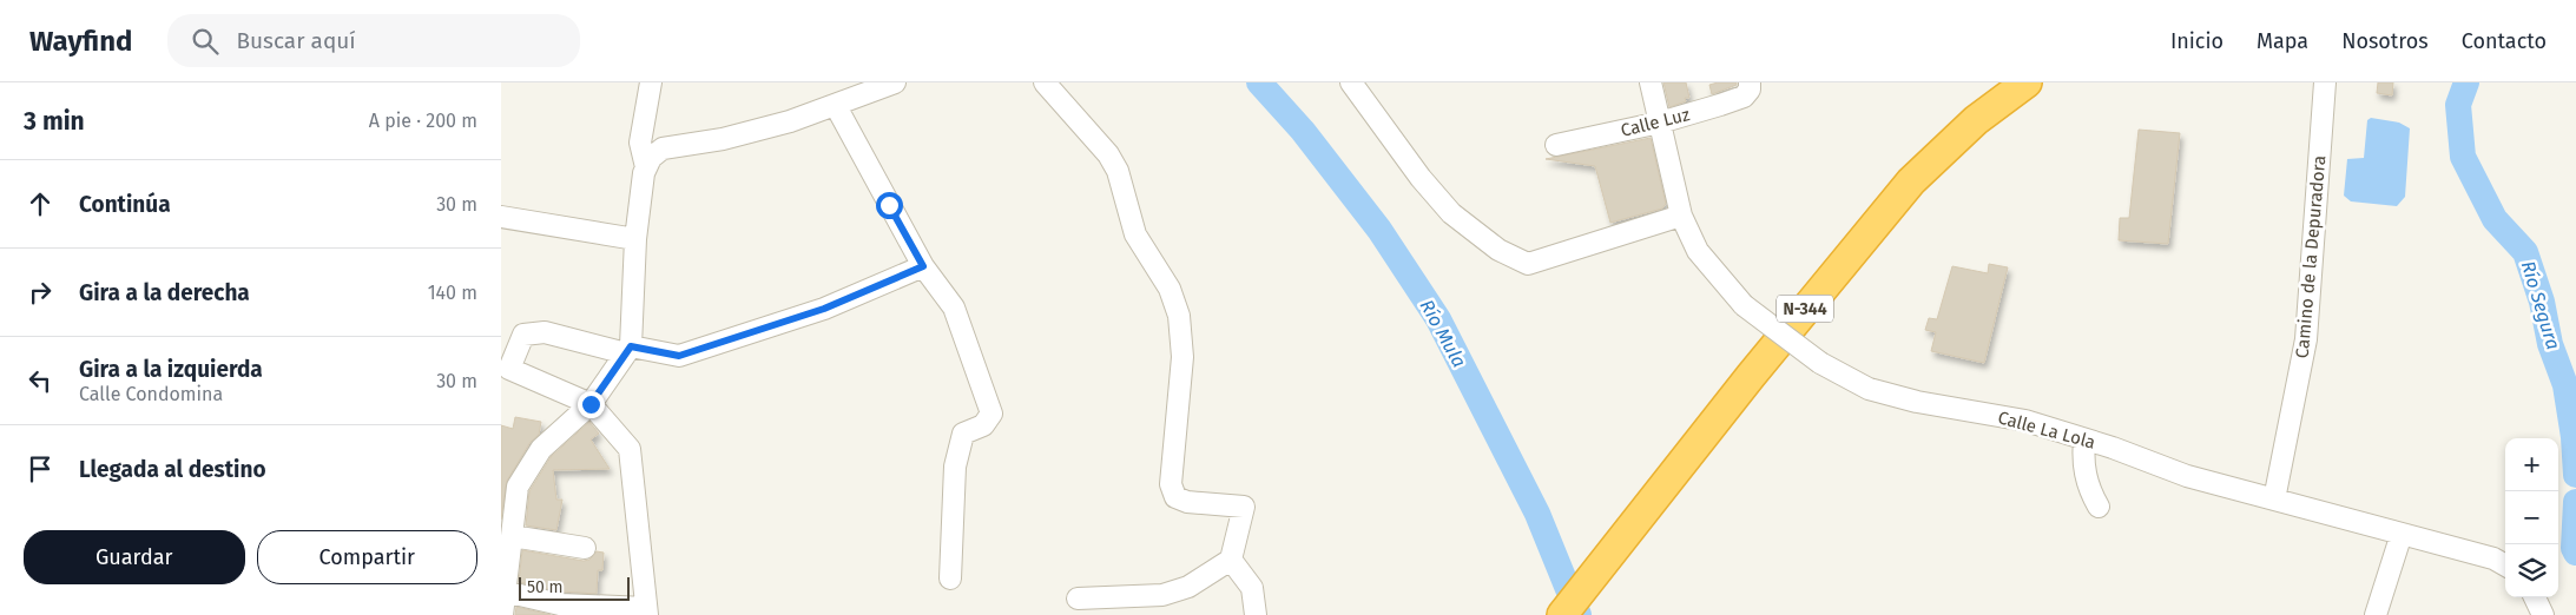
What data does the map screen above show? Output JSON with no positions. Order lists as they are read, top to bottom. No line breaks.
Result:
{"streets":{"highway":["N-344"],"street":["Calle Luz","Camino de la Depuradora","Calle La Lola"]},"crossings":[["Calle Luz","Calle La Lola"],["Camino de la Depuradora","Calle La Lola"]],"water":["Río Segura","Río Mula"],"scale_bar":"50 m","page":{"header":"Wayfind","search":"Buscar aquí","nav":["Inicio","Mapa","Nosotros","Contacto"],"heading":["3 min","A pie · 200 m"],"list":[["Continúa","30 m"],["Gira a la derecha","140 m"],["Gira a la izquierda","Calle Condomina","30 m"],"Llegada al destino"],"map_buttons":["+","−"],"buttons":["Guardar","Compartir"],"scale":"50 m"}}
